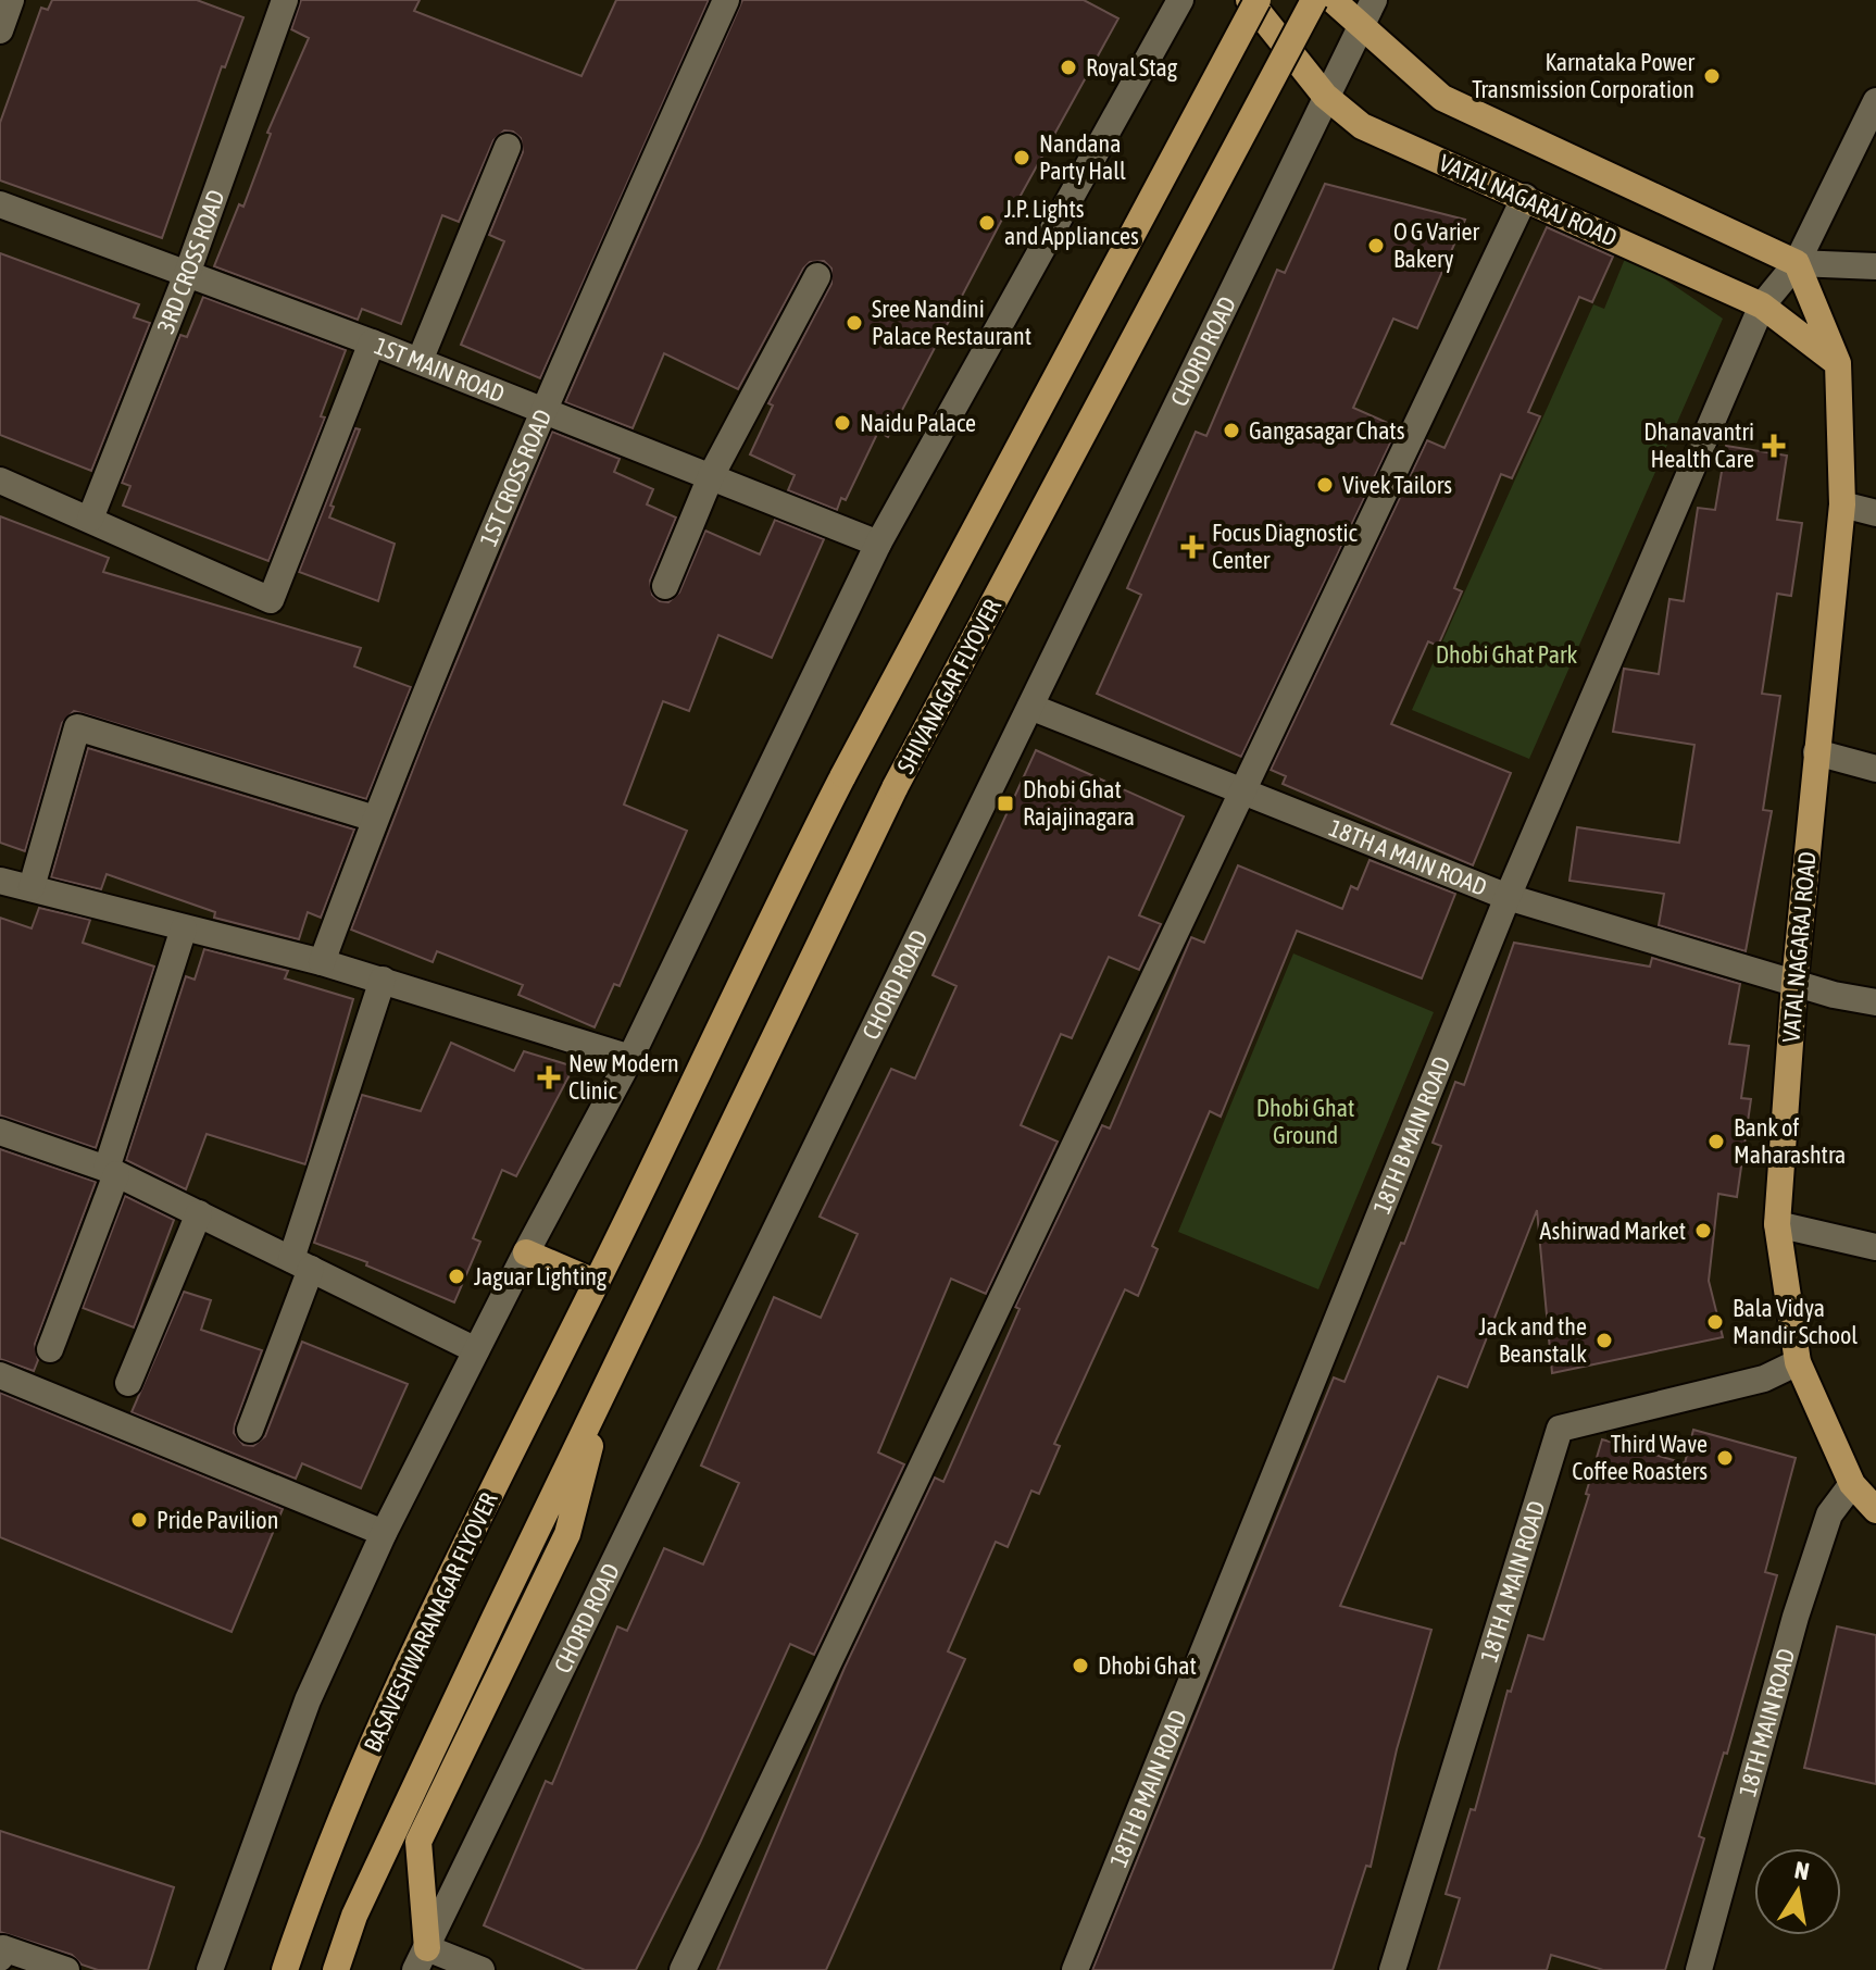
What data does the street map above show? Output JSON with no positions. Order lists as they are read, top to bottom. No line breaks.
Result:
{"streets":{"main road":["VATAL NAGARAJ ROAD","SHIVANAGAR FLYOVER","BASAVESHWARANAGAR FLYOVER"],"street":["3RD CROSS ROAD","CHORD ROAD","1ST MAIN ROAD","1ST CROSS ROAD","18TH A MAIN ROAD","18TH B MAIN ROAD","18TH MAIN ROAD"]},"crossings":[["VATAL NAGARAJ ROAD","CHORD ROAD"],["VATAL NAGARAJ ROAD","18TH A MAIN ROAD"],["VATAL NAGARAJ ROAD","18TH B MAIN ROAD"],["VATAL NAGARAJ ROAD","18TH MAIN ROAD"],["3RD CROSS ROAD","1ST MAIN ROAD"],["CHORD ROAD","18TH A MAIN ROAD"],["1ST MAIN ROAD","1ST CROSS ROAD"],["18TH A MAIN ROAD","18TH B MAIN ROAD"]],"parks":["Dhobi Ghat Park","Dhobi Ghat Ground"],"places":{"other":["Royal Stag","Karnataka Power Transmission Corporation","Nandana Party Hall","J.P. Lights and Appliances","O G Varier Bakery","Sree Nandini Palace Restaurant","Naidu Palace","Gangasagar Chats","Vivek Tailors","Bank of Maharashtra","Ashirwad Market","Jaguar Lighting","Bala Vidya Mandir School","Jack and the Beanstalk","Third Wave Coffee Roasters","Pride Pavilion","Dhobi Ghat"],"health":["Dhanavantri Health Care","Focus Diagnostic Center","New Modern Clinic"],"transit":["Dhobi Ghat Rajajinagara"]},"north":"top"}
